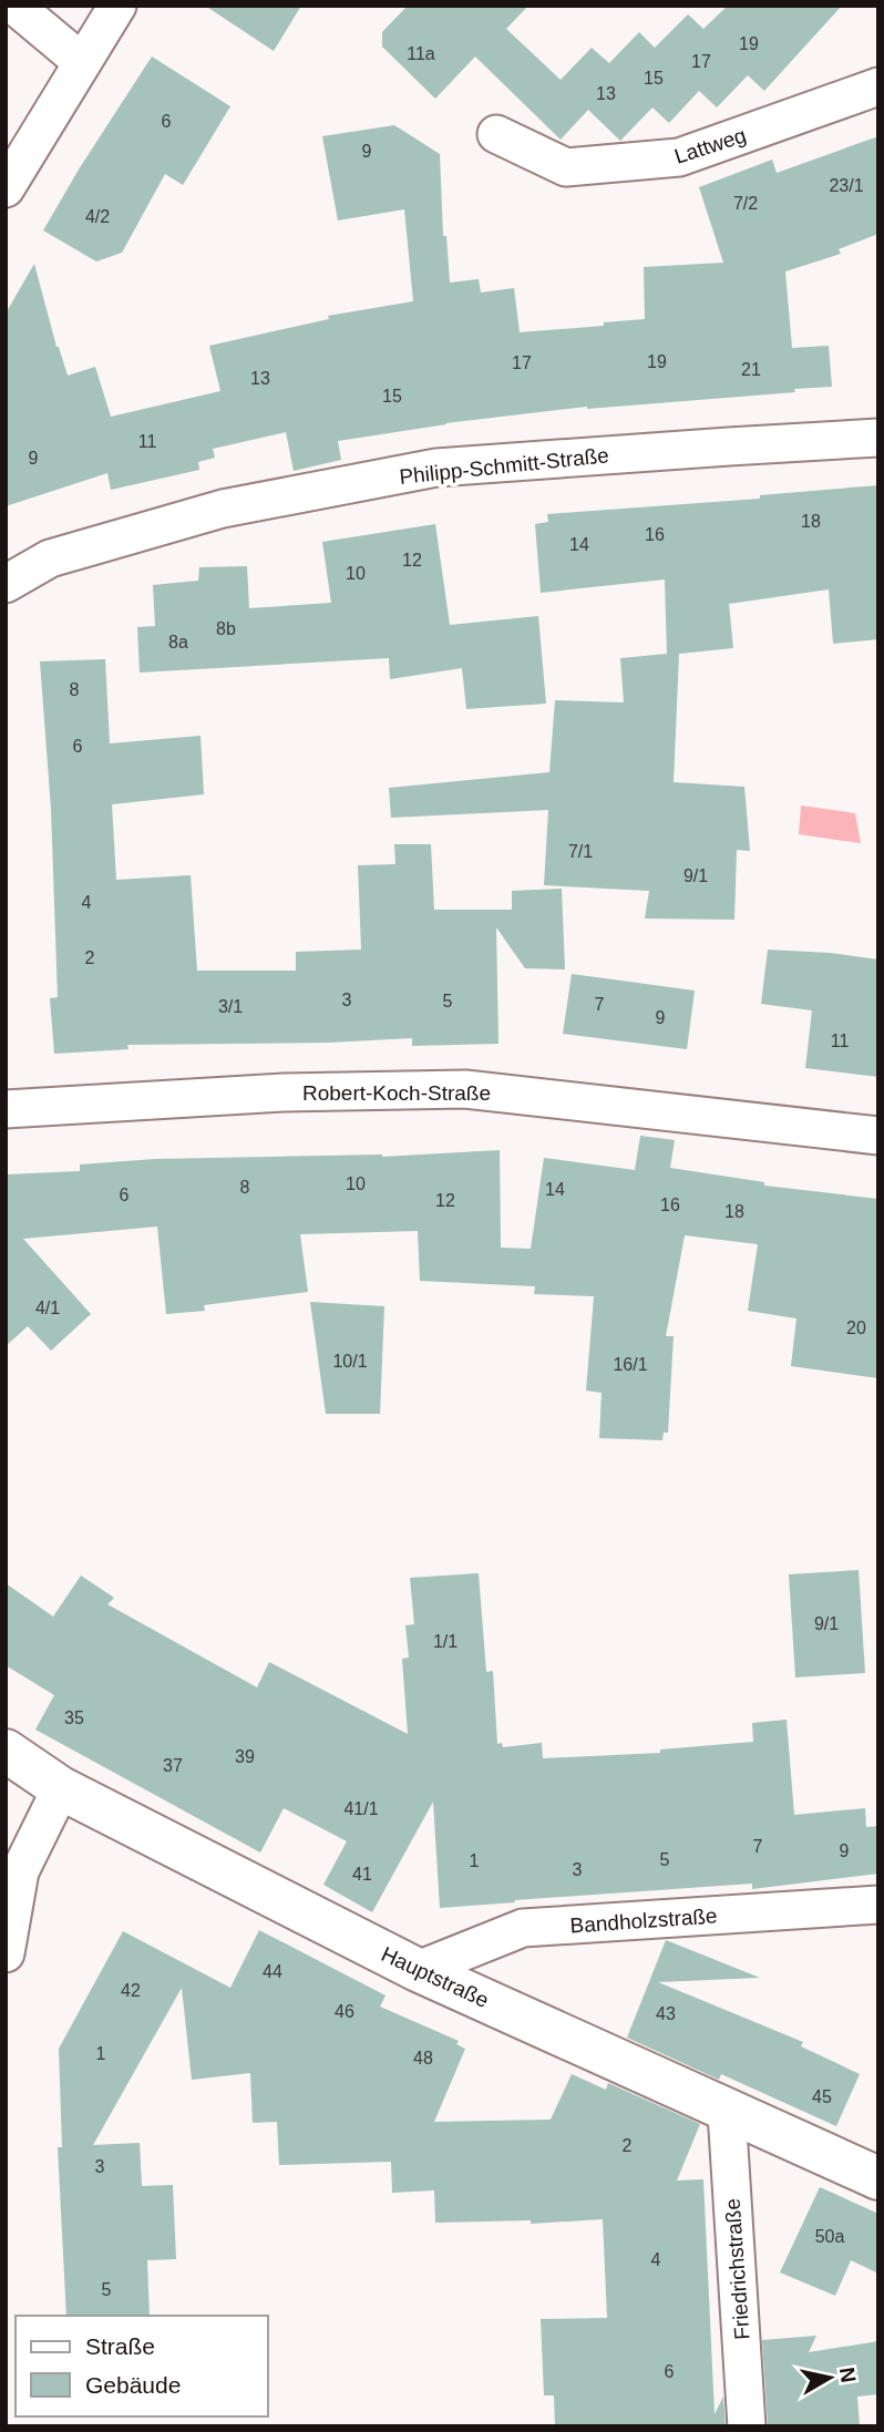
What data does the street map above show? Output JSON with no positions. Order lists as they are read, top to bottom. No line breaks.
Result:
{"streets":{"street":["Lattweg","Philipp-Schmitt-Straße","Robert-Koch-Straße","Bandholzstraße","Hauptstraße","Friedrichstraße"]},"crossings":[["Bandholzstraße","Hauptstraße"],["Hauptstraße","Friedrichstraße"]],"house_numbers":["19","11a","17","15","13","6","9","23/1","7/2","4/2","19","17","21","13","15","11","9","18","16","14","12","10","8b","8a","8","6","7/1","9/1","4","2","3","5","7","3/1","9","11","10","8","14","6","12","16","18","4/1","20","10/1","16/1","9/1","1/1","35","39","37","41/1","7","9","5","1","3","41","44","42","46","43","1","48","45","2","3","50a","4","5","6"],"legend":["Straße","Gebäude"],"north":"right"}
